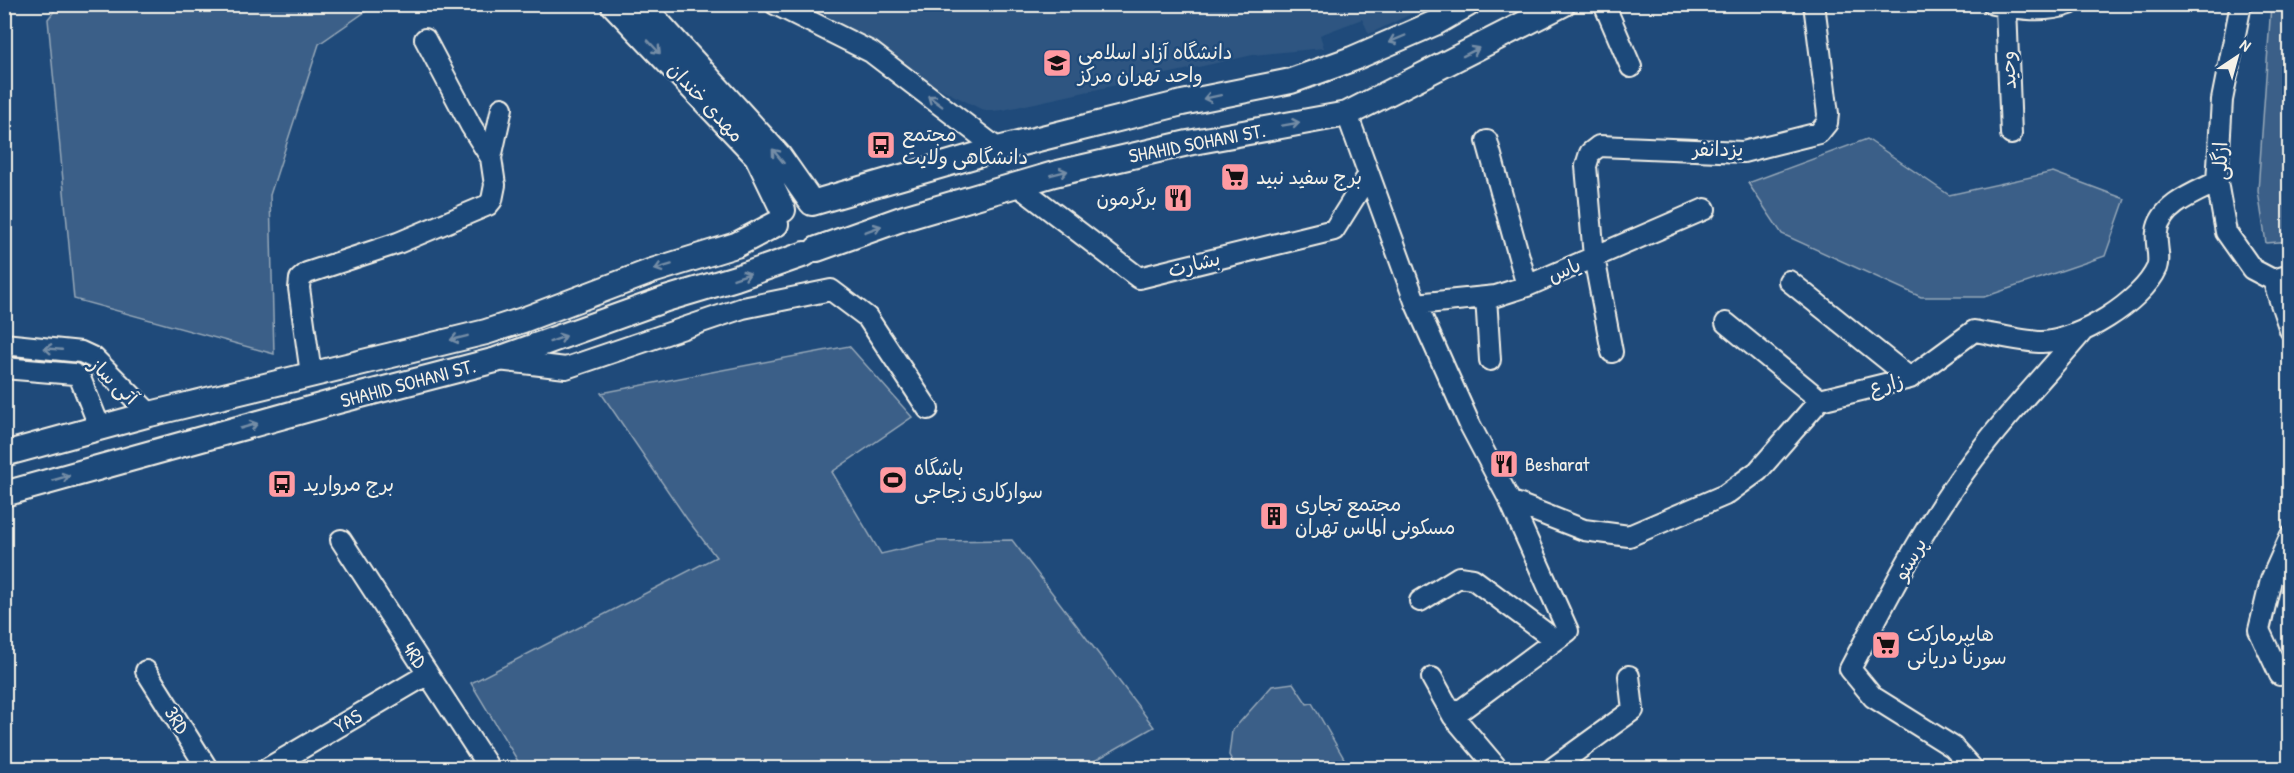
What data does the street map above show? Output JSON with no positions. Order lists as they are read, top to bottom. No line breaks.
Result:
{"streets":{"main road":["مهدی خندان","SHAHID SOHANI ST."],"street":["وحید","یزدانفر","ازگلی","بشارت","یاس","آتی ساز","زارع","پرستو","4RD","3RD","YAS"]},"crossings":[["مهدی خندان","SHAHID SOHANI ST."],["SHAHID SOHANI ST.","بشارت"],["SHAHID SOHANI ST.","آتی ساز"],["یزدانفر","یاس"],["ازگلی","زارع"],["زارع","پرستو"],["4RD","YAS"]],"one_way":["آتی ساز"],"places":{"school or university":["دانشگاه آزاد اسلامی واحد تهران مرکز"],"bus stop":["مجتمع دانشگاهی ولایت","برج مروارید"],"supermarket":["برج سفید نبید","هایپرمارکت سورنا دریانی"],"restaurant":["برگرمون","Besharat"],"sports":["باشگاه سواركاری زجاجی"],"building":["مجتمع تجاری مسکونی الماس تهران"]},"north":"top right"}
